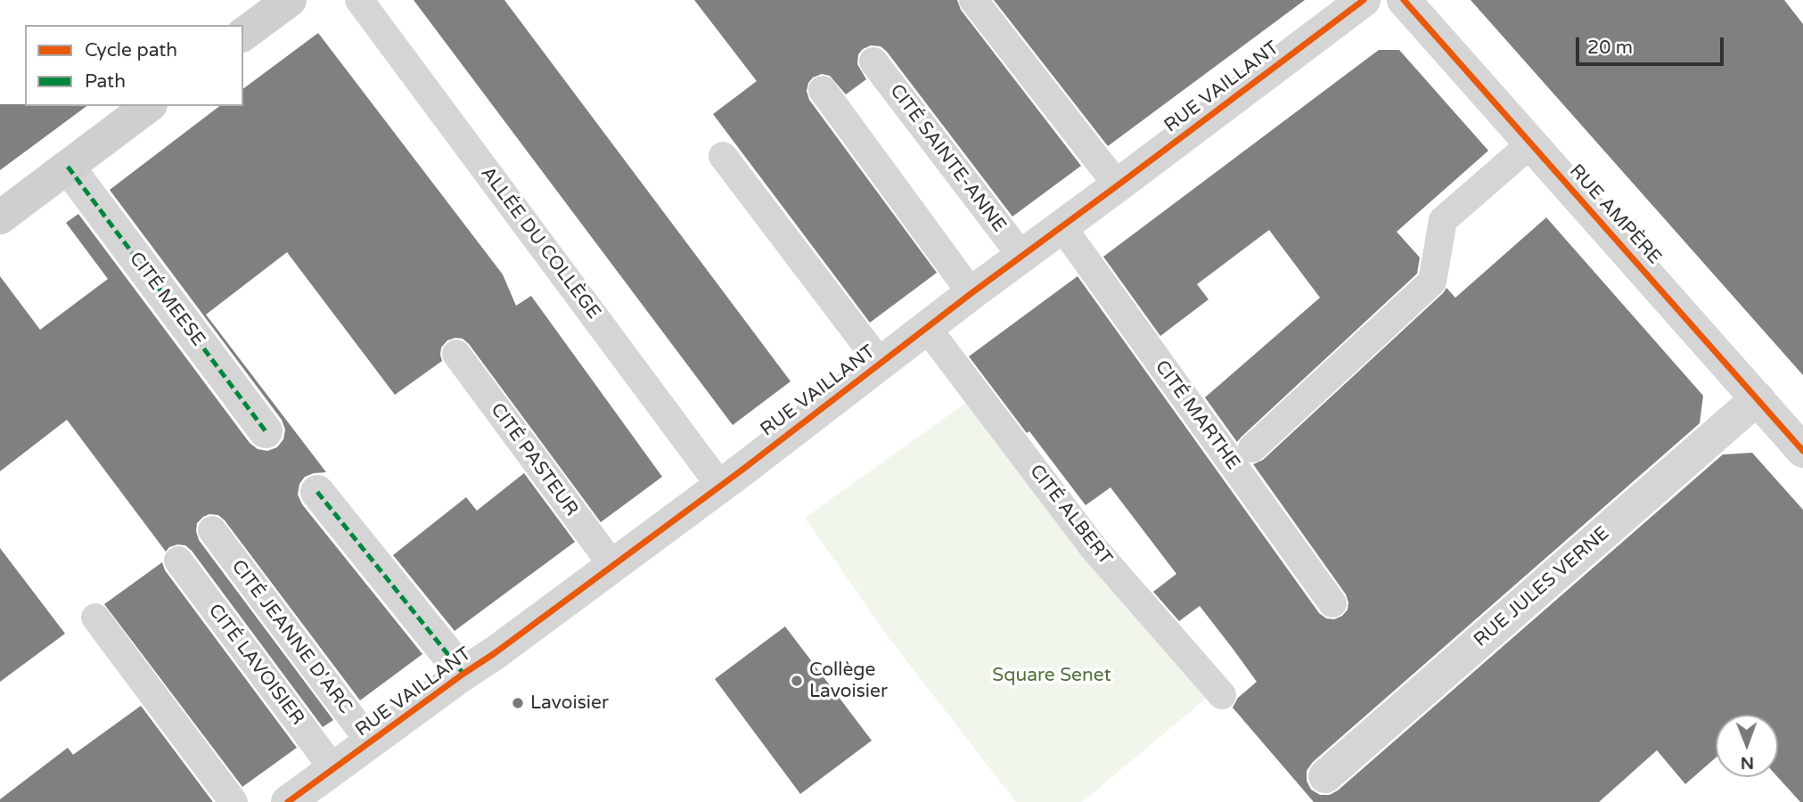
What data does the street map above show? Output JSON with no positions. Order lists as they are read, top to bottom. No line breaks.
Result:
{"streets":{"street":["RUE VAILLANT","RUE AMPÈRE","CITÉ MEESE","RUE JULES VERNE"],"lane":["CITÉ SAINTE-ANNE","ALLÉE DU COLLÈGE","CITÉ MARTHE","CITÉ PASTEUR","CITÉ ALBERT","CITÉ JEANNE D'ARC","CITÉ LAVOISIER"]},"crossings":[["RUE VAILLANT","CITÉ SAINTE-ANNE"],["RUE VAILLANT","ALLÉE DU COLLÈGE"],["RUE VAILLANT","CITÉ MARTHE"],["RUE VAILLANT","CITÉ PASTEUR"],["RUE VAILLANT","CITÉ ALBERT"],["RUE VAILLANT","CITÉ JEANNE D'ARC"],["RUE VAILLANT","CITÉ LAVOISIER"],["RUE AMPÈRE","RUE JULES VERNE"]],"parks":["Square Senet"],"places":["Collège Lavoisier","Lavoisier"],"legend":["Cycle path","Path"],"scale_bar":"20 m","north":"bottom"}
